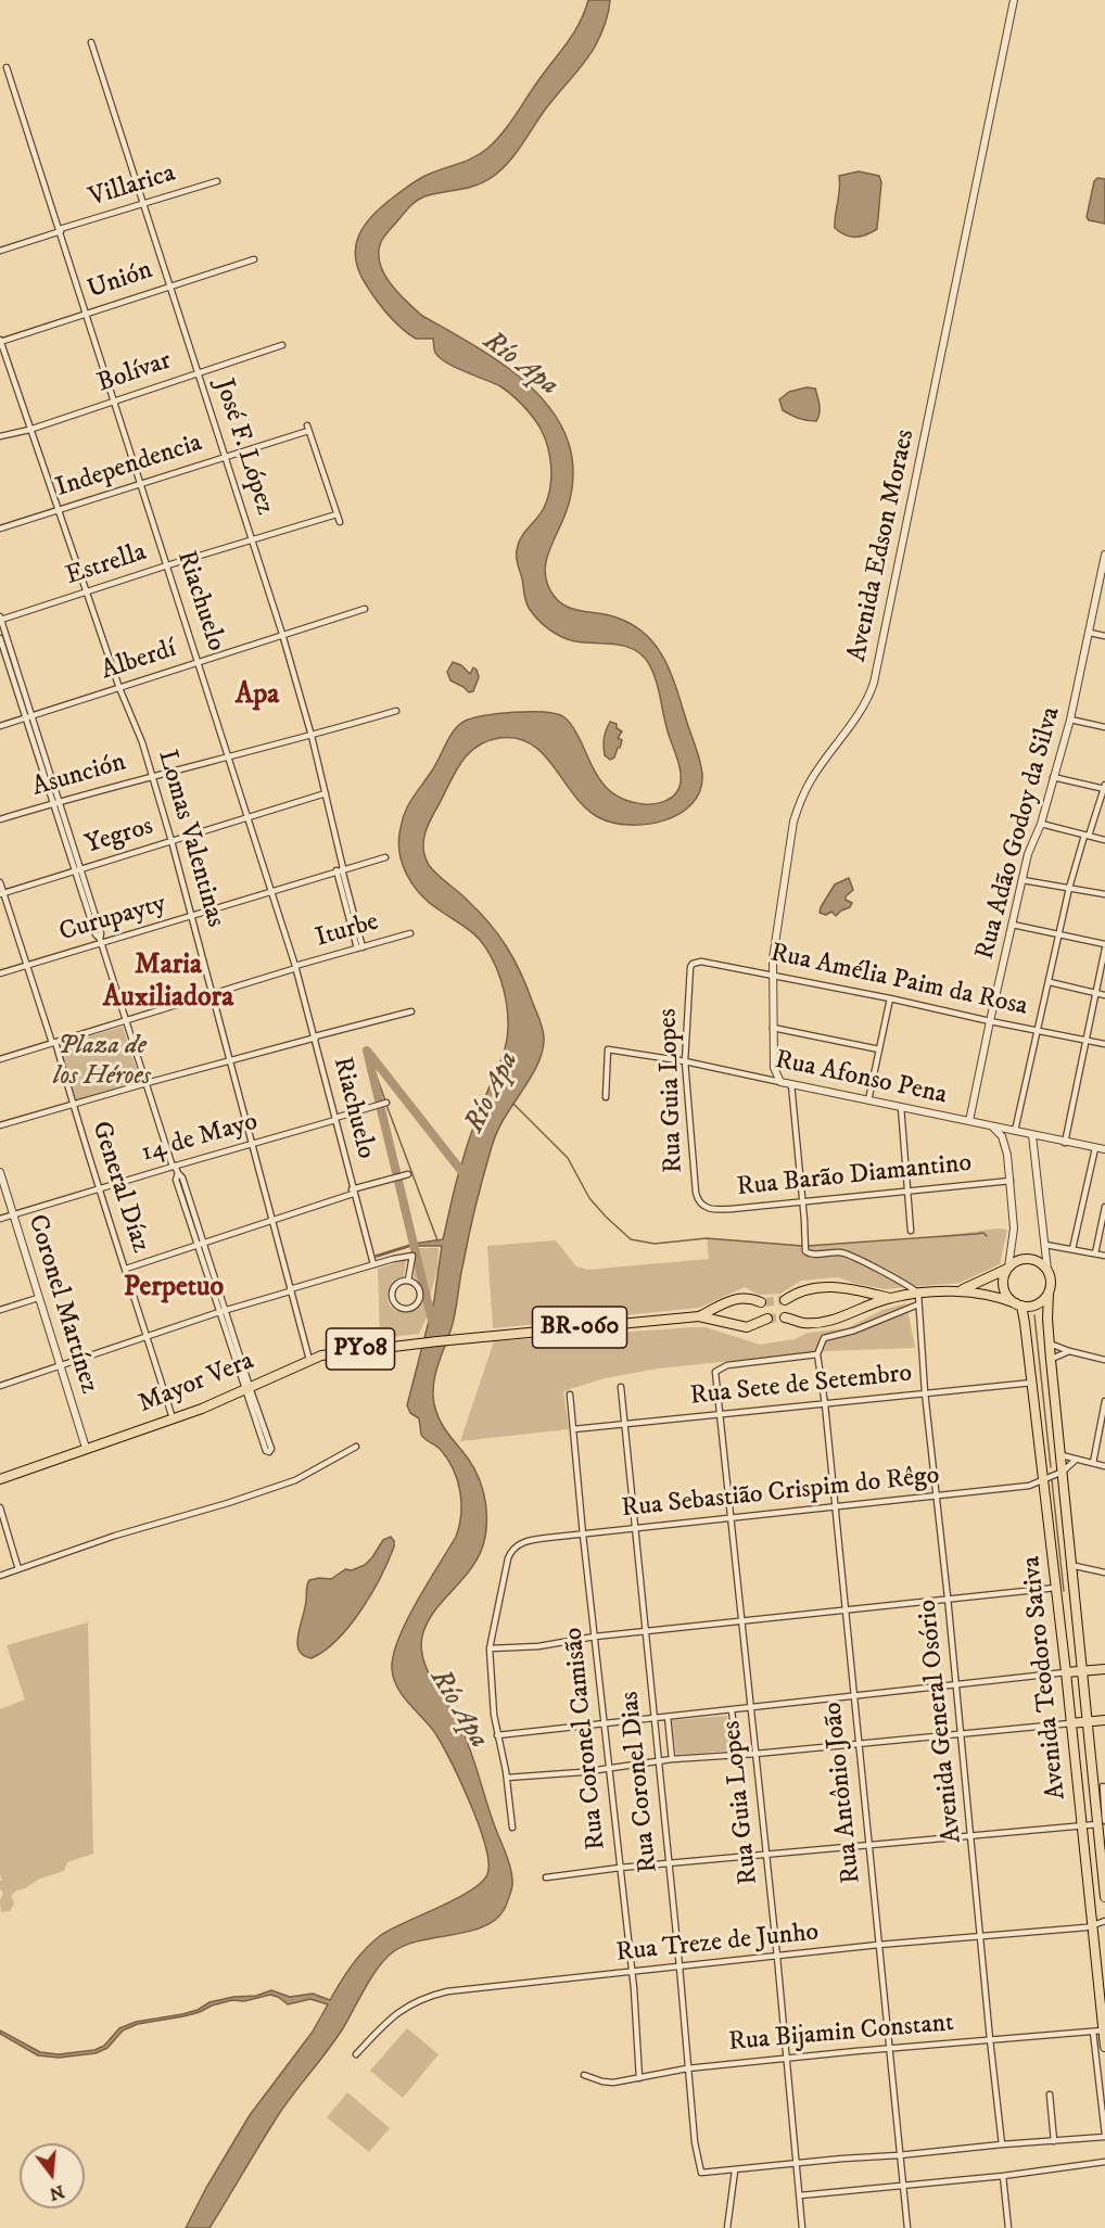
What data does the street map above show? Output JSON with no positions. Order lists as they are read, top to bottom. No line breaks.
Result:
{"streets":{"highway":["PY08","Mayor Vera"],"main road":["BR-060","Avenida Teodoro Sativa"],"street":["Villarica","Unión","Bolívar","José F. López","Independencia","Avenida Edson Moraes","Estrella","Riachuelo","Alberdí","Asunción","Rua Adão Godoy da Silva","Yegros","Lomas Valentinas","Curupayty","Iturbe","Rua Amélia Paim da Rosa","Rua Afonso Pena","Rua Guia Lopes","14 de Mayo","Rua Barão Diamantino","General Díaz","Coronel Martínez","Rua Sete de Setembro","Rua Sebastião Crispim do Rêgo","Avenida General Osório","Rua Coronel Camisão","Rua Coronel Dias","Rua Antônio João","Rua Treze de Junho","Rua Bijamin Constant"]},"crossings":[["Villarica","José F. López"],["Villarica","Riachuelo"],["Unión","José F. López"],["Unión","Riachuelo"],["Unión","Lomas Valentinas"],["Bolívar","José F. López"],["Bolívar","Riachuelo"],["Bolívar","Lomas Valentinas"],["José F. López","Independencia"],["José F. López","Estrella"],["José F. López","Alberdí"],["José F. López","Asunción"],["José F. López","Yegros"],["José F. López","Curupayty"],["José F. López","Iturbe"],["Independencia","Estrella"],["Independencia","Riachuelo"],["Independencia","Lomas Valentinas"],["Avenida Edson Moraes","Rua Amélia Paim da Rosa"],["Avenida Edson Moraes","Rua Afonso Pena"],["Estrella","Riachuelo"],["Estrella","Lomas Valentinas"],["Riachuelo","Alberdí"],["Riachuelo","Asunción"],["Riachuelo","Yegros"],["Riachuelo","Curupayty"],["Riachuelo","Iturbe"],["Riachuelo","14 de Mayo"],["Alberdí","Lomas Valentinas"],["Asunción","Lomas Valentinas"],["Rua Adão Godoy da Silva","Rua Amélia Paim da Rosa"],["Rua Adão Godoy da Silva","Rua Afonso Pena"],["Yegros","Lomas Valentinas"],["Yegros","General Díaz"],["Lomas Valentinas","Curupayty"],["Lomas Valentinas","Iturbe"],["Lomas Valentinas","14 de Mayo"],["Lomas Valentinas","Mayor Vera"],["Curupayty","General Díaz"],["Iturbe","General Díaz"],["Rua Amélia Paim da Rosa","Rua Guia Lopes"],["Rua Afonso Pena","Rua Guia Lopes"],["Rua Guia Lopes","Rua Barão Diamantino"],["Rua Guia Lopes","Rua Sete de Setembro"],["Rua Guia Lopes","Rua Sebastião Crispim do Rêgo"],["Rua Guia Lopes","Rua Antônio João"],["Rua Guia Lopes","Rua Treze de Junho"],["Rua Guia Lopes","Rua Bijamin Constant"],["14 de Mayo","General Díaz"],["14 de Mayo","Coronel Martínez"],["General Díaz","Mayor Vera"],["Coronel Martínez","Mayor Vera"],["BR-060","Mayor Vera"],["Rua Sete de Setembro","Avenida Teodoro Sativa"],["Rua Sete de Setembro","Avenida General Osório"],["Rua Sete de Setembro","Rua Coronel Camisão"],["Rua Sete de Setembro","Rua Coronel Dias"],["Rua Sete de Setembro","Rua Antônio João"],["Rua Sebastião Crispim do Rêgo","Avenida Teodoro Sativa"],["Rua Sebastião Crispim do Rêgo","Avenida General Osório"],["Rua Sebastião Crispim do Rêgo","Rua Coronel Camisão"],["Rua Sebastião Crispim do Rêgo","Rua Coronel Dias"],["Rua Sebastião Crispim do Rêgo","Rua Antônio João"],["Avenida Teodoro Sativa","Rua Treze de Junho"],["Avenida Teodoro Sativa","Rua Bijamin Constant"],["Avenida General Osório","Rua Treze de Junho"],["Avenida General Osório","Rua Bijamin Constant"],["Rua Coronel Camisão","Rua Treze de Junho"],["Rua Coronel Camisão","Rua Bijamin Constant"],["Rua Coronel Dias","Rua Treze de Junho"],["Rua Coronel Dias","Rua Bijamin Constant"],["Rua Antônio João","Rua Treze de Junho"],["Rua Antônio João","Rua Bijamin Constant"]],"districts":["Apa","Maria Auxiliadora","Perpetuo"],"water":["Río Apa"],"parks":["Plaza de los Héroes"],"north":"bottom"}
